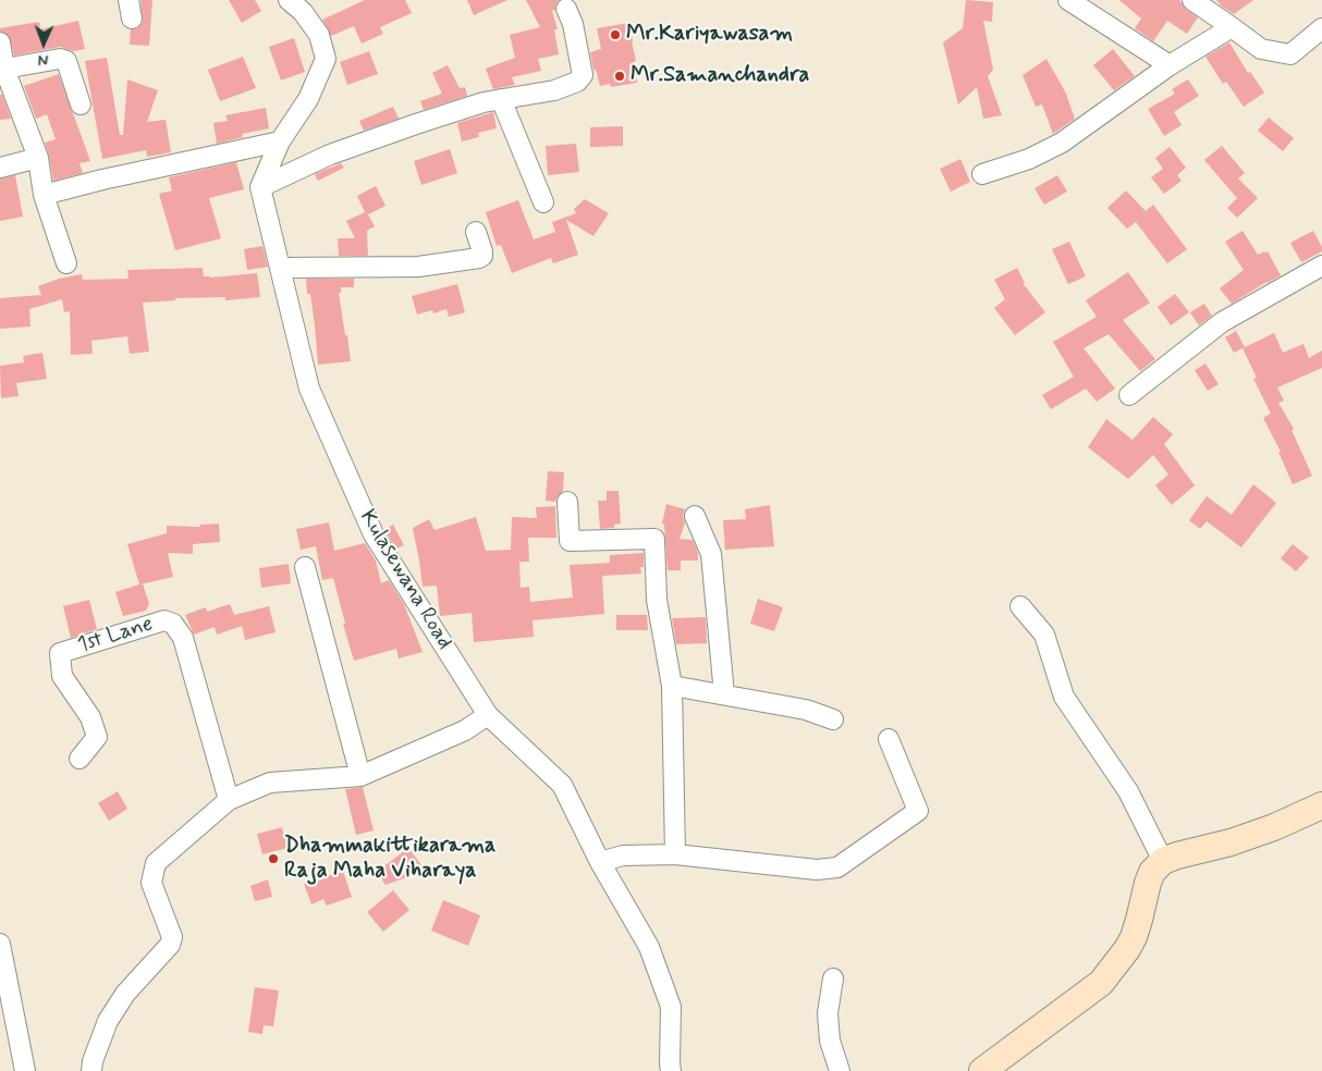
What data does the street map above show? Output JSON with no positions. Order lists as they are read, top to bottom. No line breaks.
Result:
{"streets":{"street":["Kulasewana Road","1st Lane"]},"places":["Mr.Kariyawasam","Mr.Samanchandra","Dhammakittikarama Raja Maha Viharaya"],"north":"bottom"}
